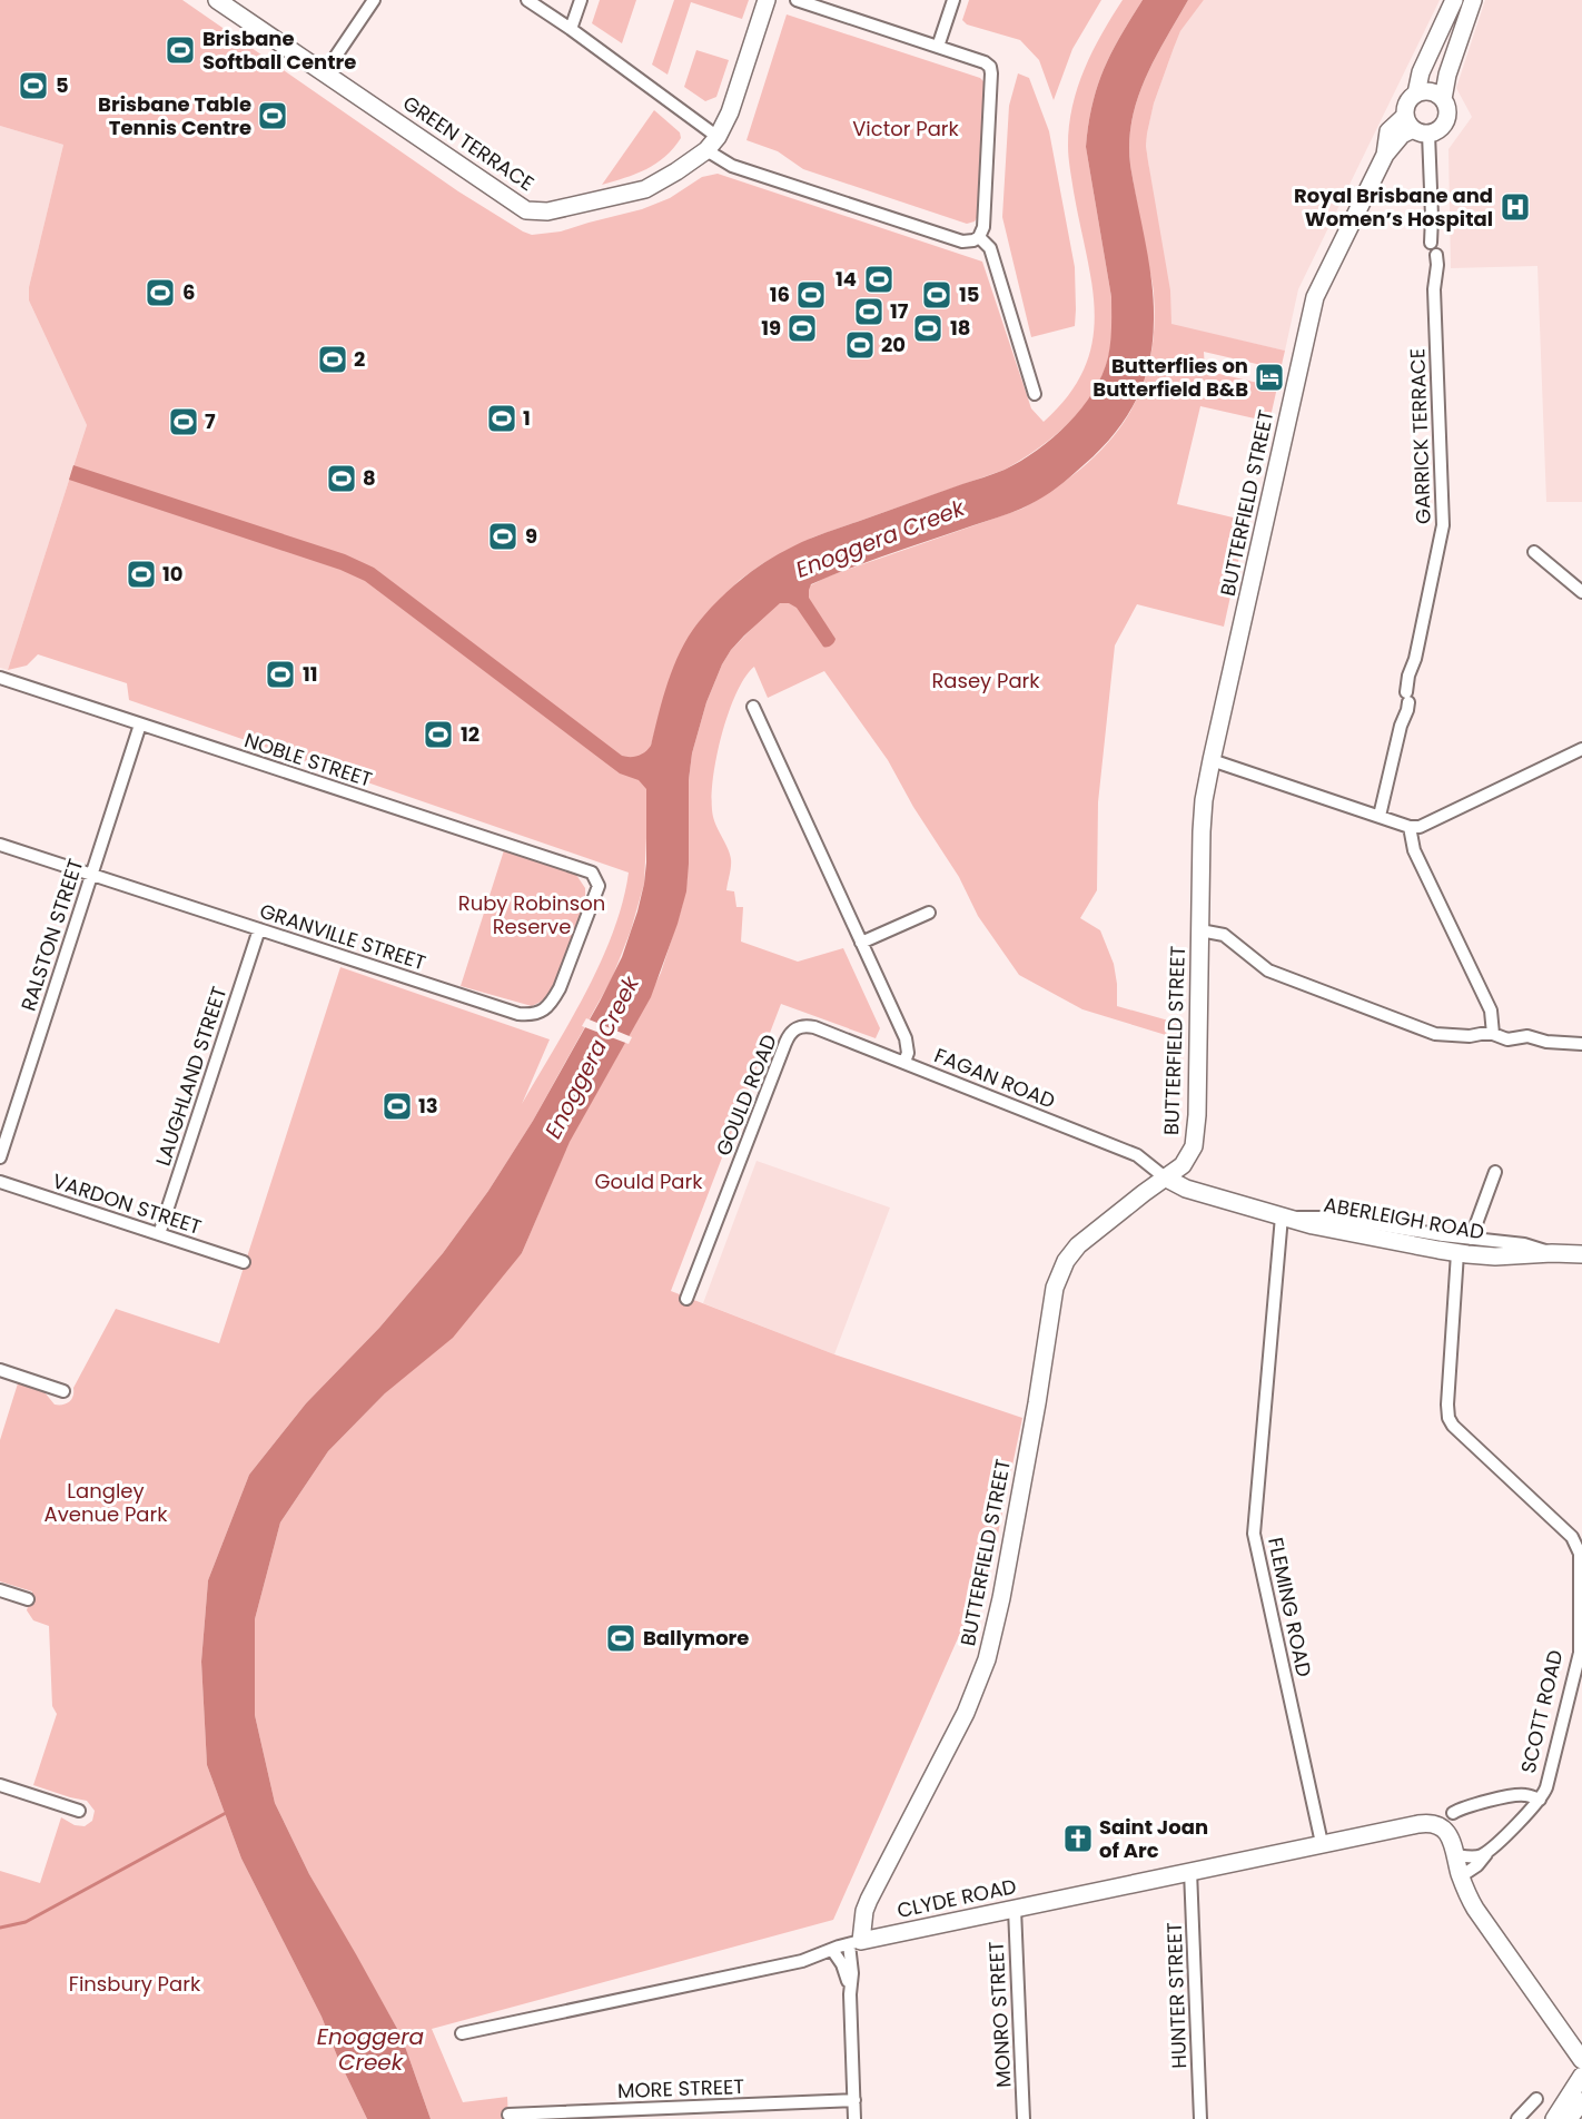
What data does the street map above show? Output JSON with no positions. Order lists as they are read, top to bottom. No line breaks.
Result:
{"streets":{"street":["GREEN TERRACE","GARRICK TERRACE","BUTTERFIELD STREET","NOBLE STREET","RALSTON STREET","GRANVILLE STREET","LAUGHLAND STREET","FAGAN ROAD","GOULD ROAD","VARDON STREET","ABERLEIGH ROAD","FLEMING ROAD","SCOTT ROAD","CLYDE ROAD","HUNTER STREET","MONRO STREET","MORE STREET"]},"crossings":[["BUTTERFIELD STREET","FAGAN ROAD"],["BUTTERFIELD STREET","ABERLEIGH ROAD"],["BUTTERFIELD STREET","CLYDE ROAD"],["NOBLE STREET","RALSTON STREET"],["NOBLE STREET","GRANVILLE STREET"],["RALSTON STREET","GRANVILLE STREET"],["GRANVILLE STREET","LAUGHLAND STREET"],["LAUGHLAND STREET","VARDON STREET"],["FAGAN ROAD","GOULD ROAD"],["FAGAN ROAD","ABERLEIGH ROAD"],["ABERLEIGH ROAD","FLEMING ROAD"],["ABERLEIGH ROAD","SCOTT ROAD"],["FLEMING ROAD","CLYDE ROAD"],["CLYDE ROAD","HUNTER STREET"],["CLYDE ROAD","MONRO STREET"]],"water":["Enoggera Creek"],"parks":["Victor Park","Rasey Park","Ruby Robinson Reserve","Gould Park","Langley Avenue Park","Finsbury Park"],"places":{"sports":["Brisbane Softball Centre","5","Brisbane Table Tennis Centre","14","6","16","15","17","19","18","20","2","1","7","8","9","10","11","12","13","Ballymore"],"hospital":["Royal Brisbane and Women’s Hospital"],"hotel":["Butterflies on Butterfield B&B"],"church":["Saint Joan of Arc"]}}
